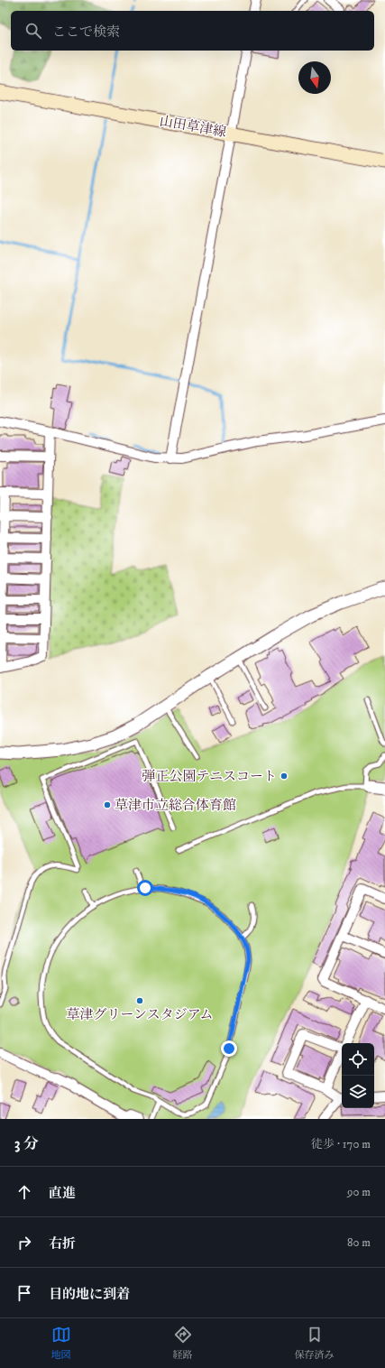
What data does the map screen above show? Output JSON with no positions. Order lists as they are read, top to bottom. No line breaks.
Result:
{"streets":{"main road":["山田草津線"]},"places":["弾正公園テニスコート","草津市立総合体育館","草津グリーンスタジアム"],"north":"bottom","page":{"search":"ここで検索","heading":["3 分","徒歩 · 170 m"],"list":[["直進","90 m"],["右折","80 m"],"目的地に到着"],"nav":["地図","経路","保存済み"]}}
